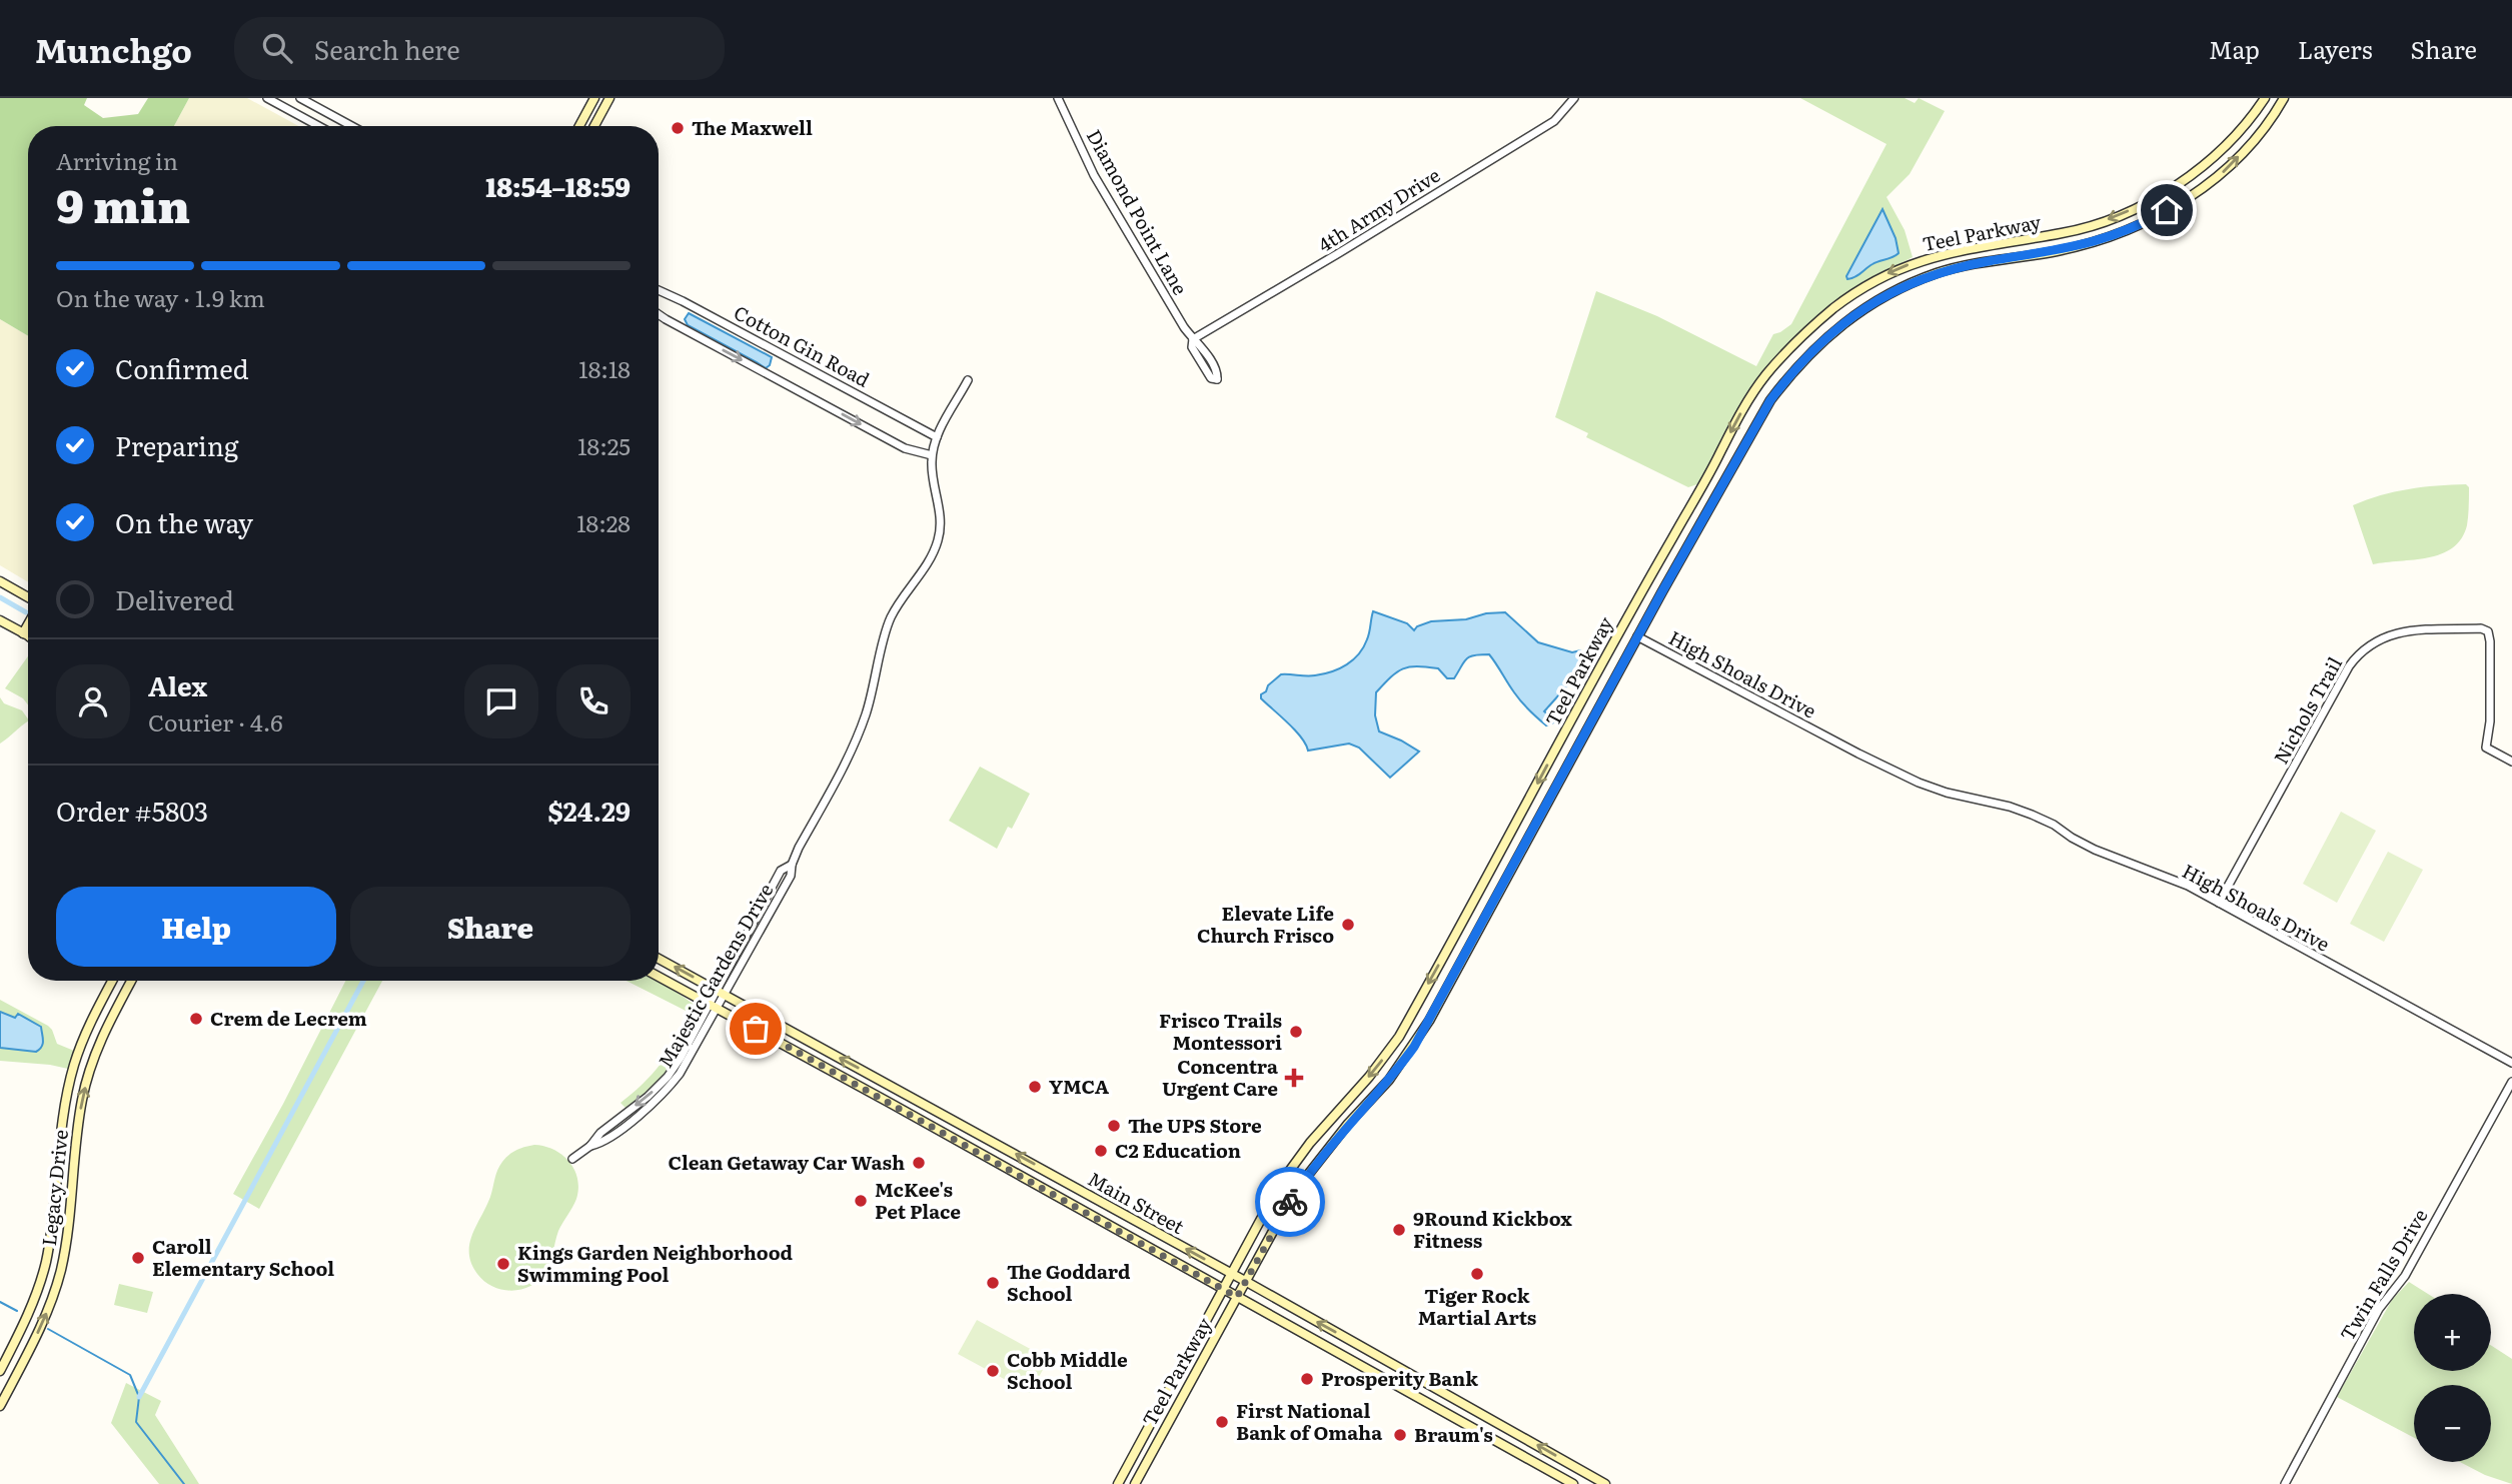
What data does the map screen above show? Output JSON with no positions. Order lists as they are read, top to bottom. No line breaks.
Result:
{"streets":{"main road":["Teel Parkway","Legacy Drive","Main Street"],"street":["4th Army Drive","Diamond Point Lane","Cotton Gin Road","High Shoals Drive","Nichols Trail","Majestic Gardens Drive","Twin Falls Drive"]},"crossings":[["4th Army Drive","Diamond Point Lane"],["Teel Parkway","High Shoals Drive"],["Teel Parkway","Main Street"],["Cotton Gin Road","Majestic Gardens Drive"],["High Shoals Drive","Nichols Trail"],["Majestic Gardens Drive","Main Street"]],"places":{"other":["The Maxwell","Elevate Life Church Frisco","Crem de Lecrem","Frisco Trails Montessori","YMCA","The UPS Store","C2 Education","Clean Getaway Car Wash","McKee's Pet Place","9Round Kickbox Fitness","Caroll Elementary School","Kings Garden Neighborhood Swimming Pool","Tiger Rock Martial Arts","The Goddard School","Cobb Middle School","Prosperity Bank","First National Bank of Omaha","Braum's"],"health":["Concentra Urgent Care"]},"page":{"header":"Munchgo","search":"Search here","nav":["Map","Layers","Share"],"heading":["9 min","Arriving in","18:54–18:59"],"panel":["Alex","Courier · 4.6","Order #5803","$24.29"],"bar":"On the way · 1.9 km","list":[["Confirmed","18:18"],["Preparing","18:25"],["On the way","18:28"],"Delivered"],"buttons":["Help","Share"],"map_buttons":["+","−"]}}
